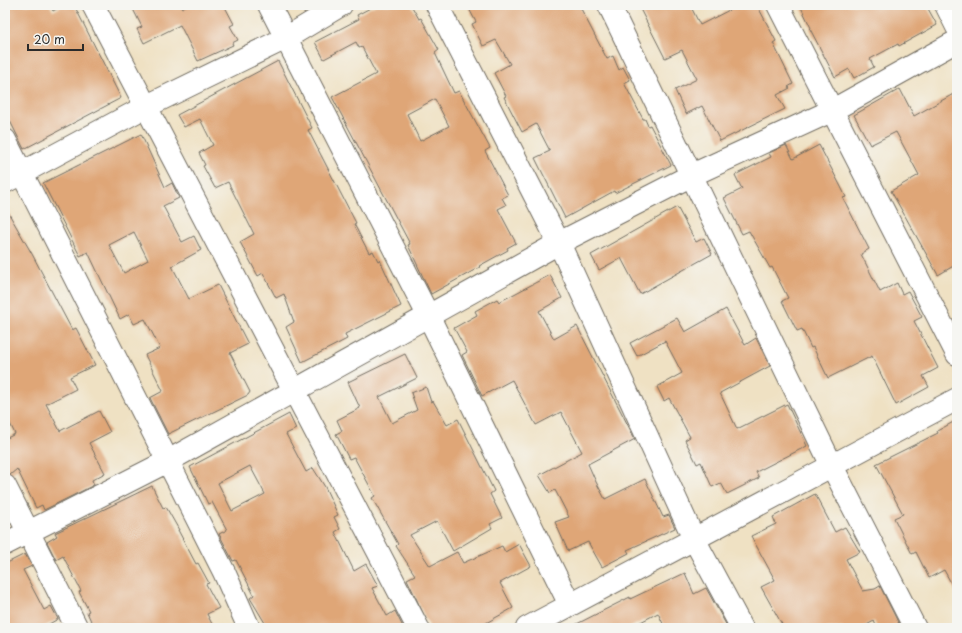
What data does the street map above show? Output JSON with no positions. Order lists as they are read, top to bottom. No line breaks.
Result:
{"scale_bar":"20 m"}
